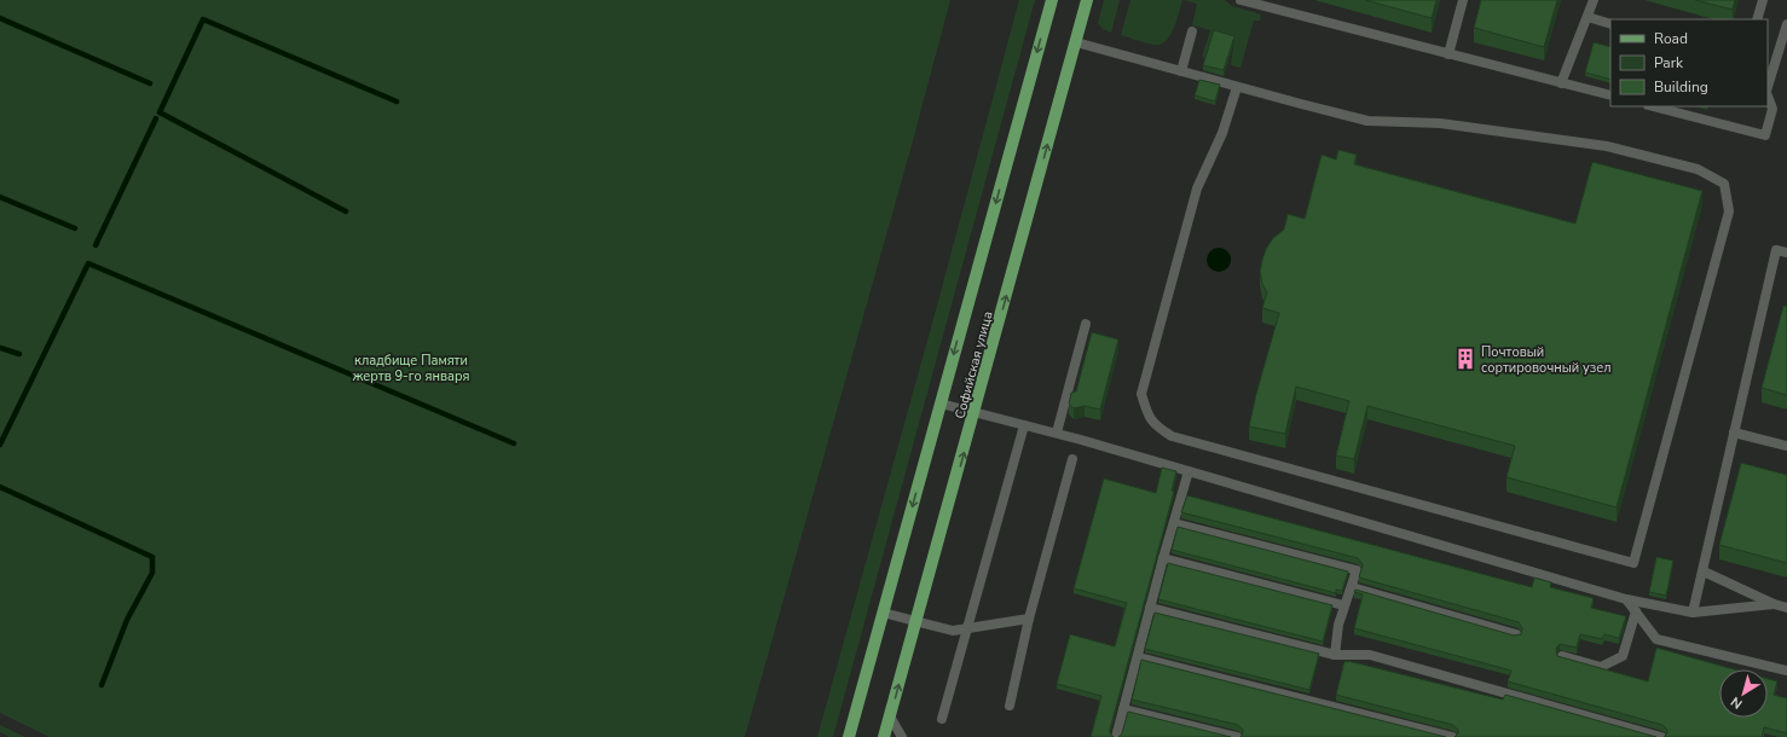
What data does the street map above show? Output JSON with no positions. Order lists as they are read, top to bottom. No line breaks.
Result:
{"streets":{"main road":["Софийская улица"]},"parks":["кладбище Памяти жертв 9-го января"],"places":{"building":["Почтовый сортировочный узел"]},"legend":["Road","Park","Building"],"north":"bottom left"}
